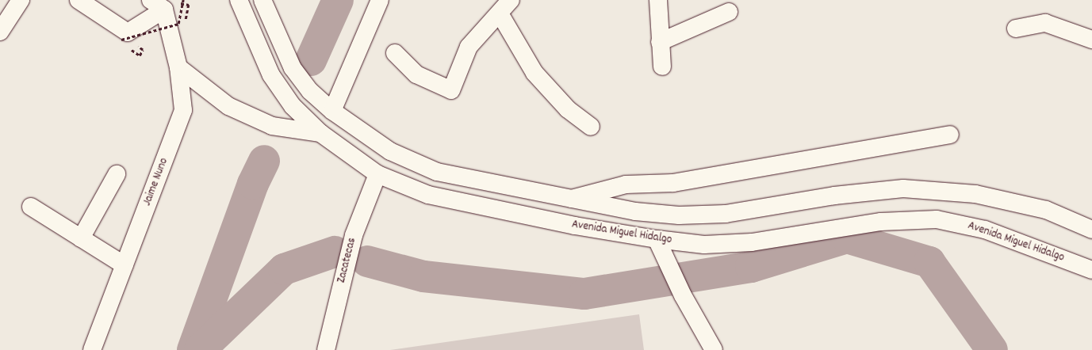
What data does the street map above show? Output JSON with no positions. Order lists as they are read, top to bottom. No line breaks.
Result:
{"streets":{"main road":["Jaime Nuno","Avenida Miguel Hidalgo","Zacatecas"]},"crossings":[["Avenida Miguel Hidalgo","Zacatecas"]]}
